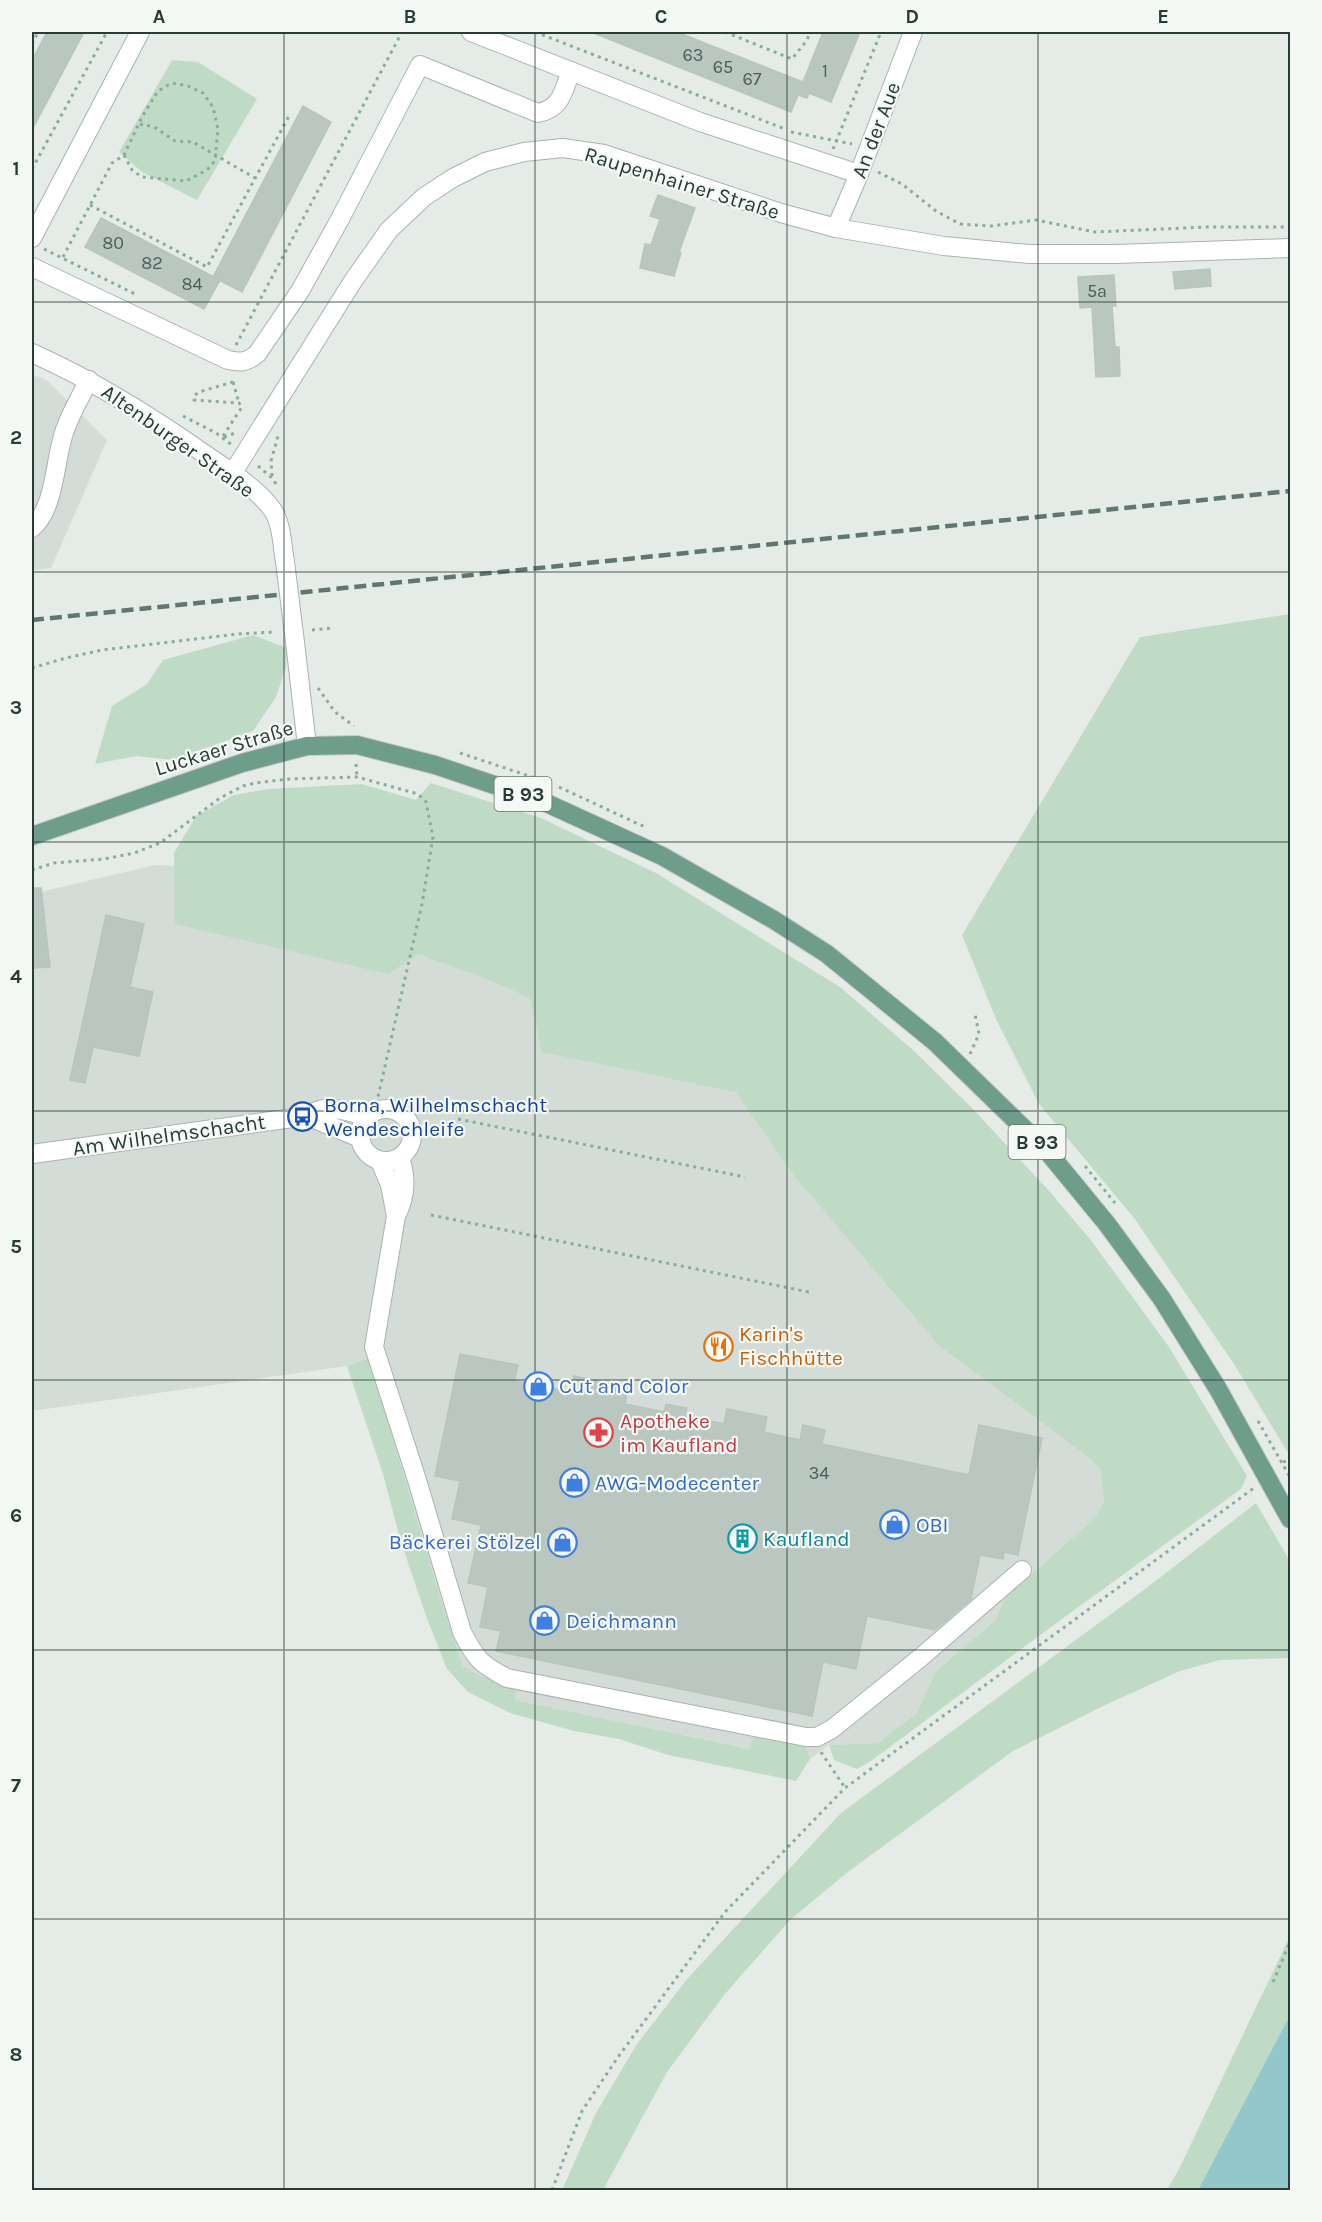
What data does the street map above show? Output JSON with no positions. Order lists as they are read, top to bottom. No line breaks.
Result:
{"streets":{"main road":["Luckaer Straße","B 93"],"street":["An der Aue","Raupenhainer Straße","Altenburger Straße","Am Wilhelmschacht"]},"crossings":[["An der Aue","Raupenhainer Straße"],["Raupenhainer Straße","Altenburger Straße"],["Altenburger Straße","Luckaer Straße"],["Luckaer Straße","B 93"]],"places":{"bus stop":["Borna, Wilhelmschacht Wendeschleife"],"restaurant":["Karin's Fischhütte"],"shop":["Cut and Color","AWG-Modecenter","OBI","Bäckerei Stölzel","Deichmann"],"pharmacy":["Apotheke im Kaufland"],"building":["Kaufland"]},"house_numbers":["63","65","1","67","80","82","84","5a","34"],"grid":{"columns":["A","B","C","D","E"],"rows":["1","2","3","4","5","6","7","8"]}}
